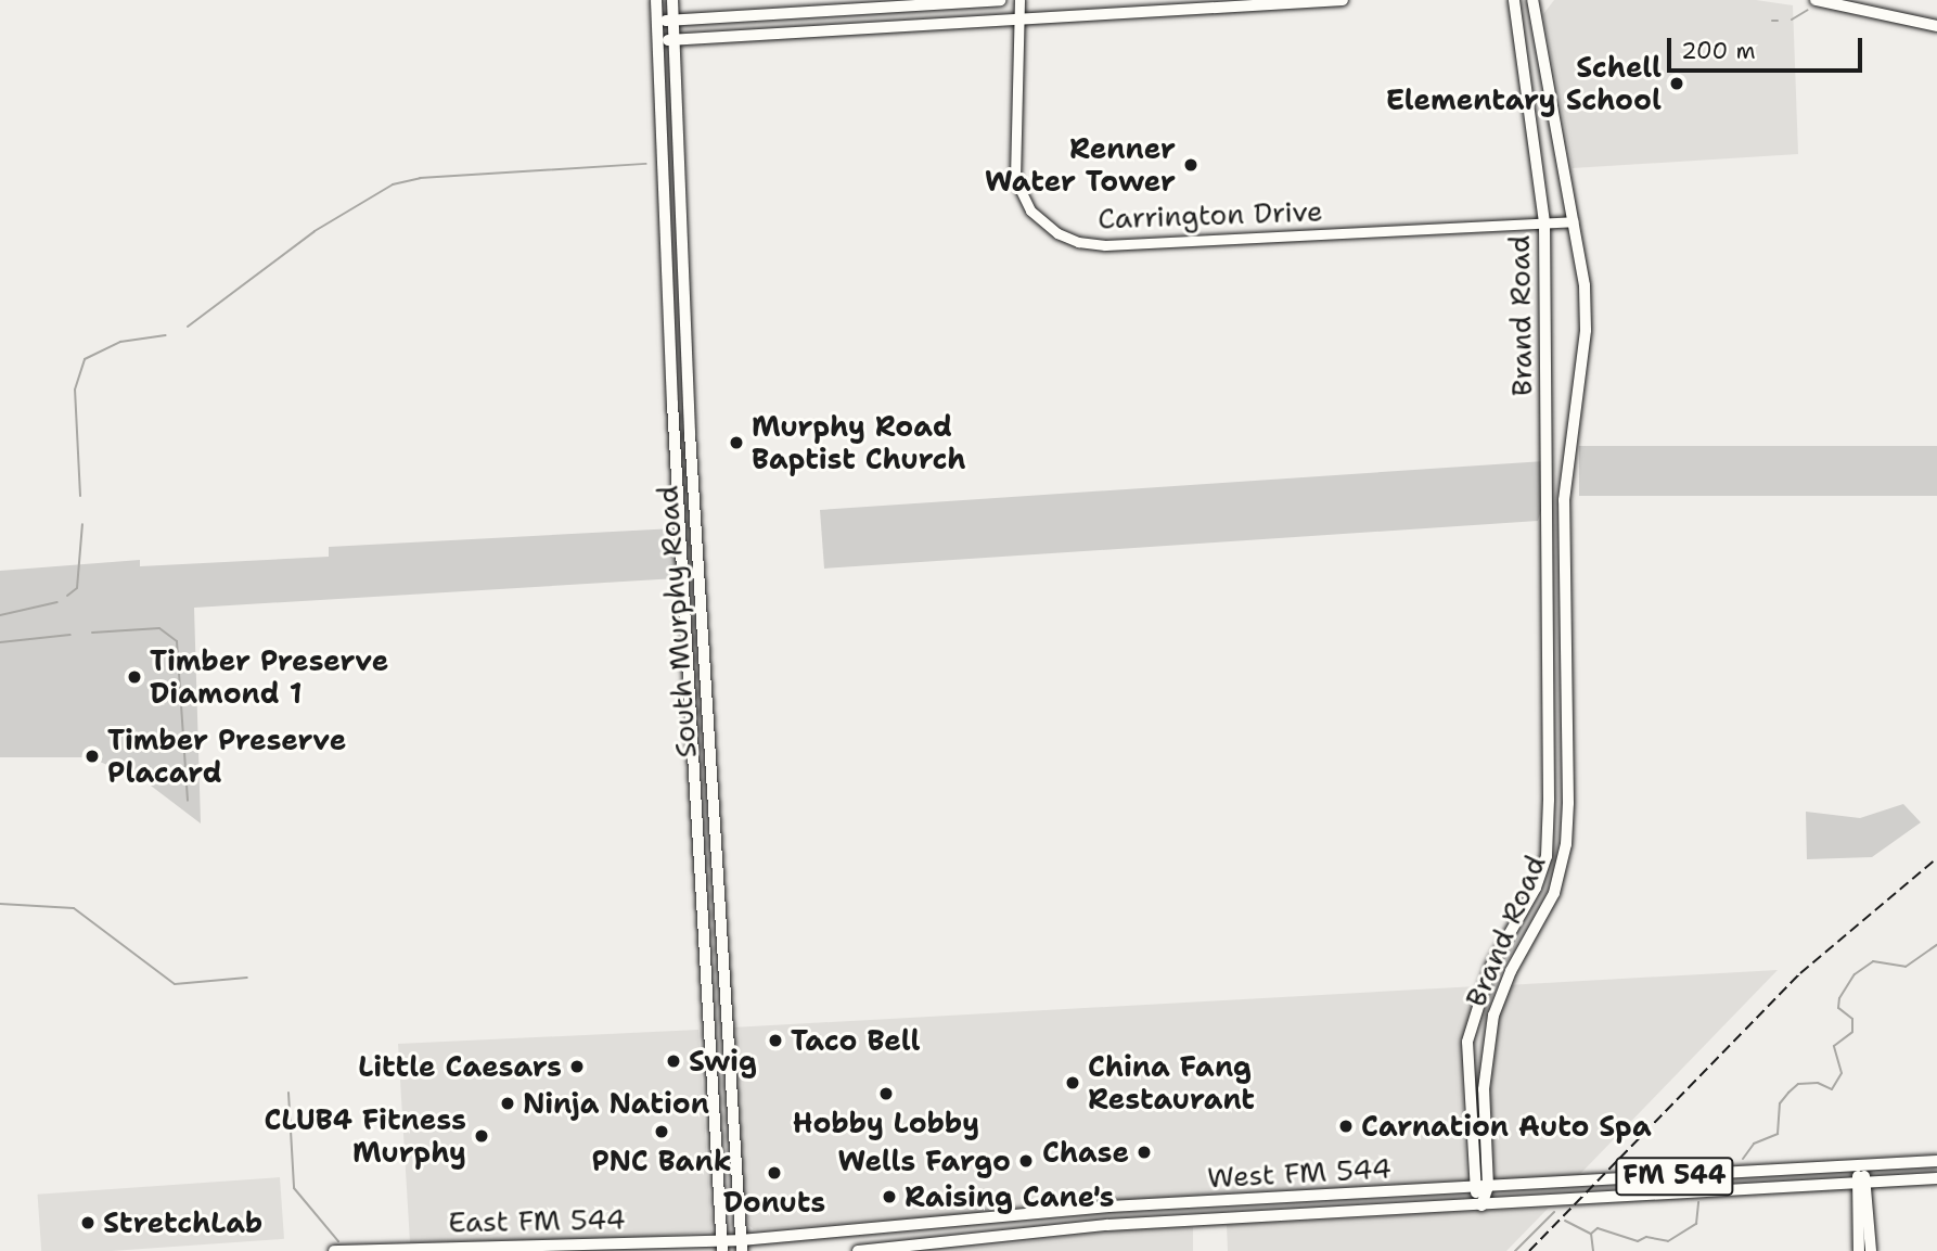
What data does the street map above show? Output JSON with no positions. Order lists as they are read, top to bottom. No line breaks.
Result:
{"streets":{"main road":["Brand Road","South Murphy Road","West FM 544","FM 544","East FM 544"],"street":["Carrington Drive"]},"crossings":[["Carrington Drive","Brand Road"],["Brand Road","West FM 544"],["South Murphy Road","West FM 544"],["South Murphy Road","East FM 544"],["West FM 544","East FM 544"]],"places":["Schell Elementary School","Renner Water Tower","Murphy Road Baptist Church","Timber Preserve Diamond 1","Timber Preserve Placard","Taco Bell","Swig","Little Caesars","China Fang Restaurant","Hobby Lobby","Ninja Nation","Carnation Auto Spa","PNC Bank","CLUB4 Fitness Murphy","Chase","Wells Fargo","Donuts","Raising Cane's","StretchLab"],"scale_bar":"200 m"}
